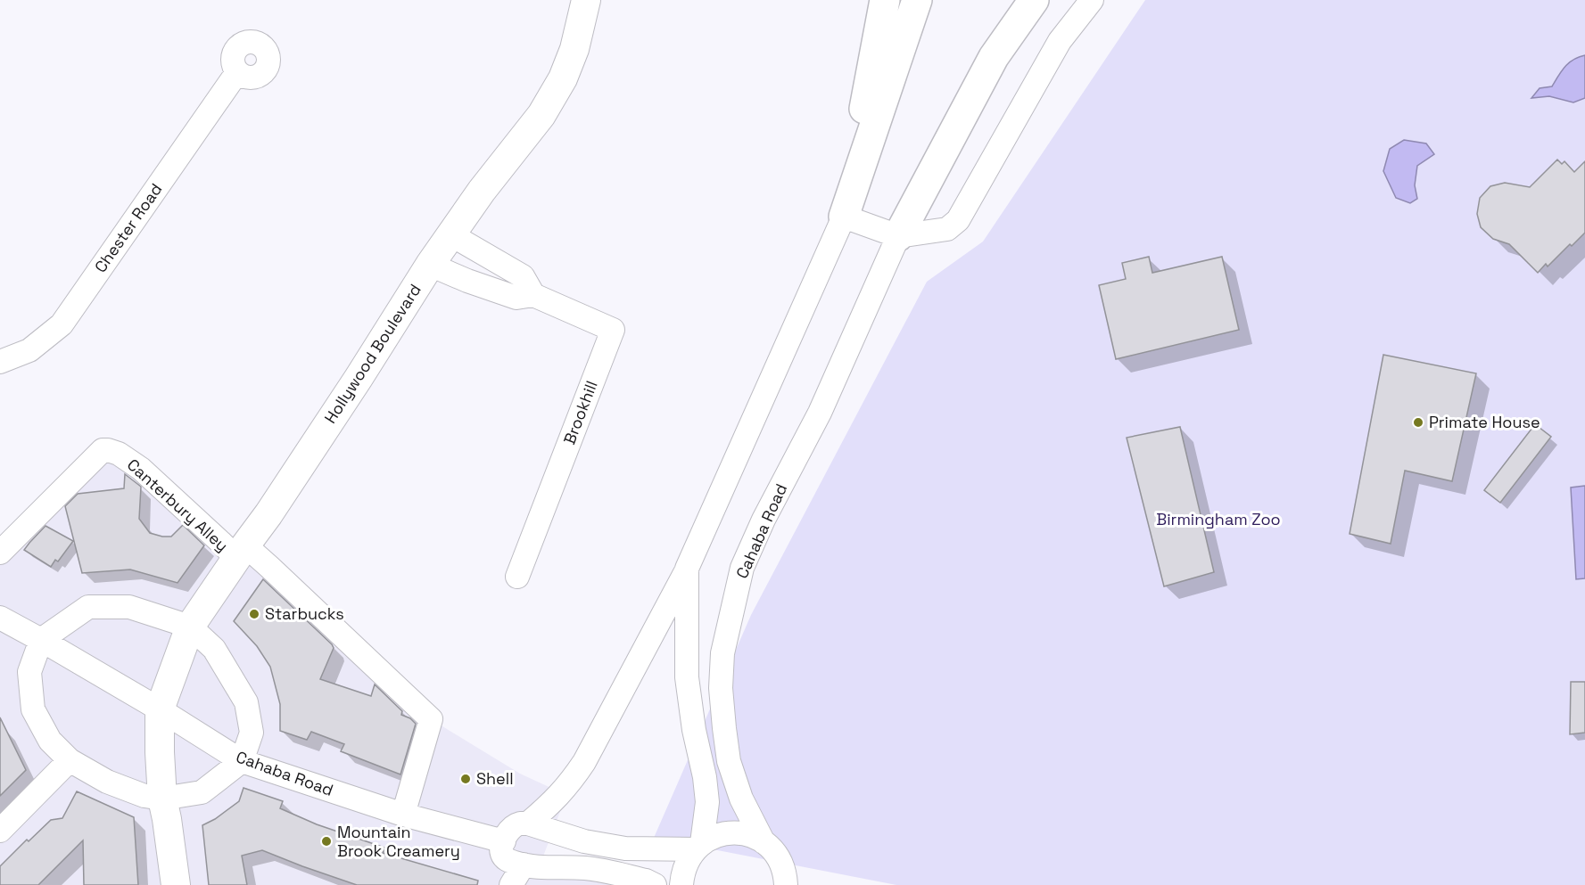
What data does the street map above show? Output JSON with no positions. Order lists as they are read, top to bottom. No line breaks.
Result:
{"streets":{"main road":["Hollywood Boulevard"],"street":["Chester Road","Brookhill","Canterbury Alley","Cahaba Road"]},"crossings":[["Hollywood Boulevard","Brookhill"],["Hollywood Boulevard","Canterbury Alley"],["Hollywood Boulevard","Cahaba Road"],["Canterbury Alley","Cahaba Road"]],"parks":["Birmingham Zoo"],"places":["Primate House","Starbucks","Shell","Mountain Brook Creamery"]}
